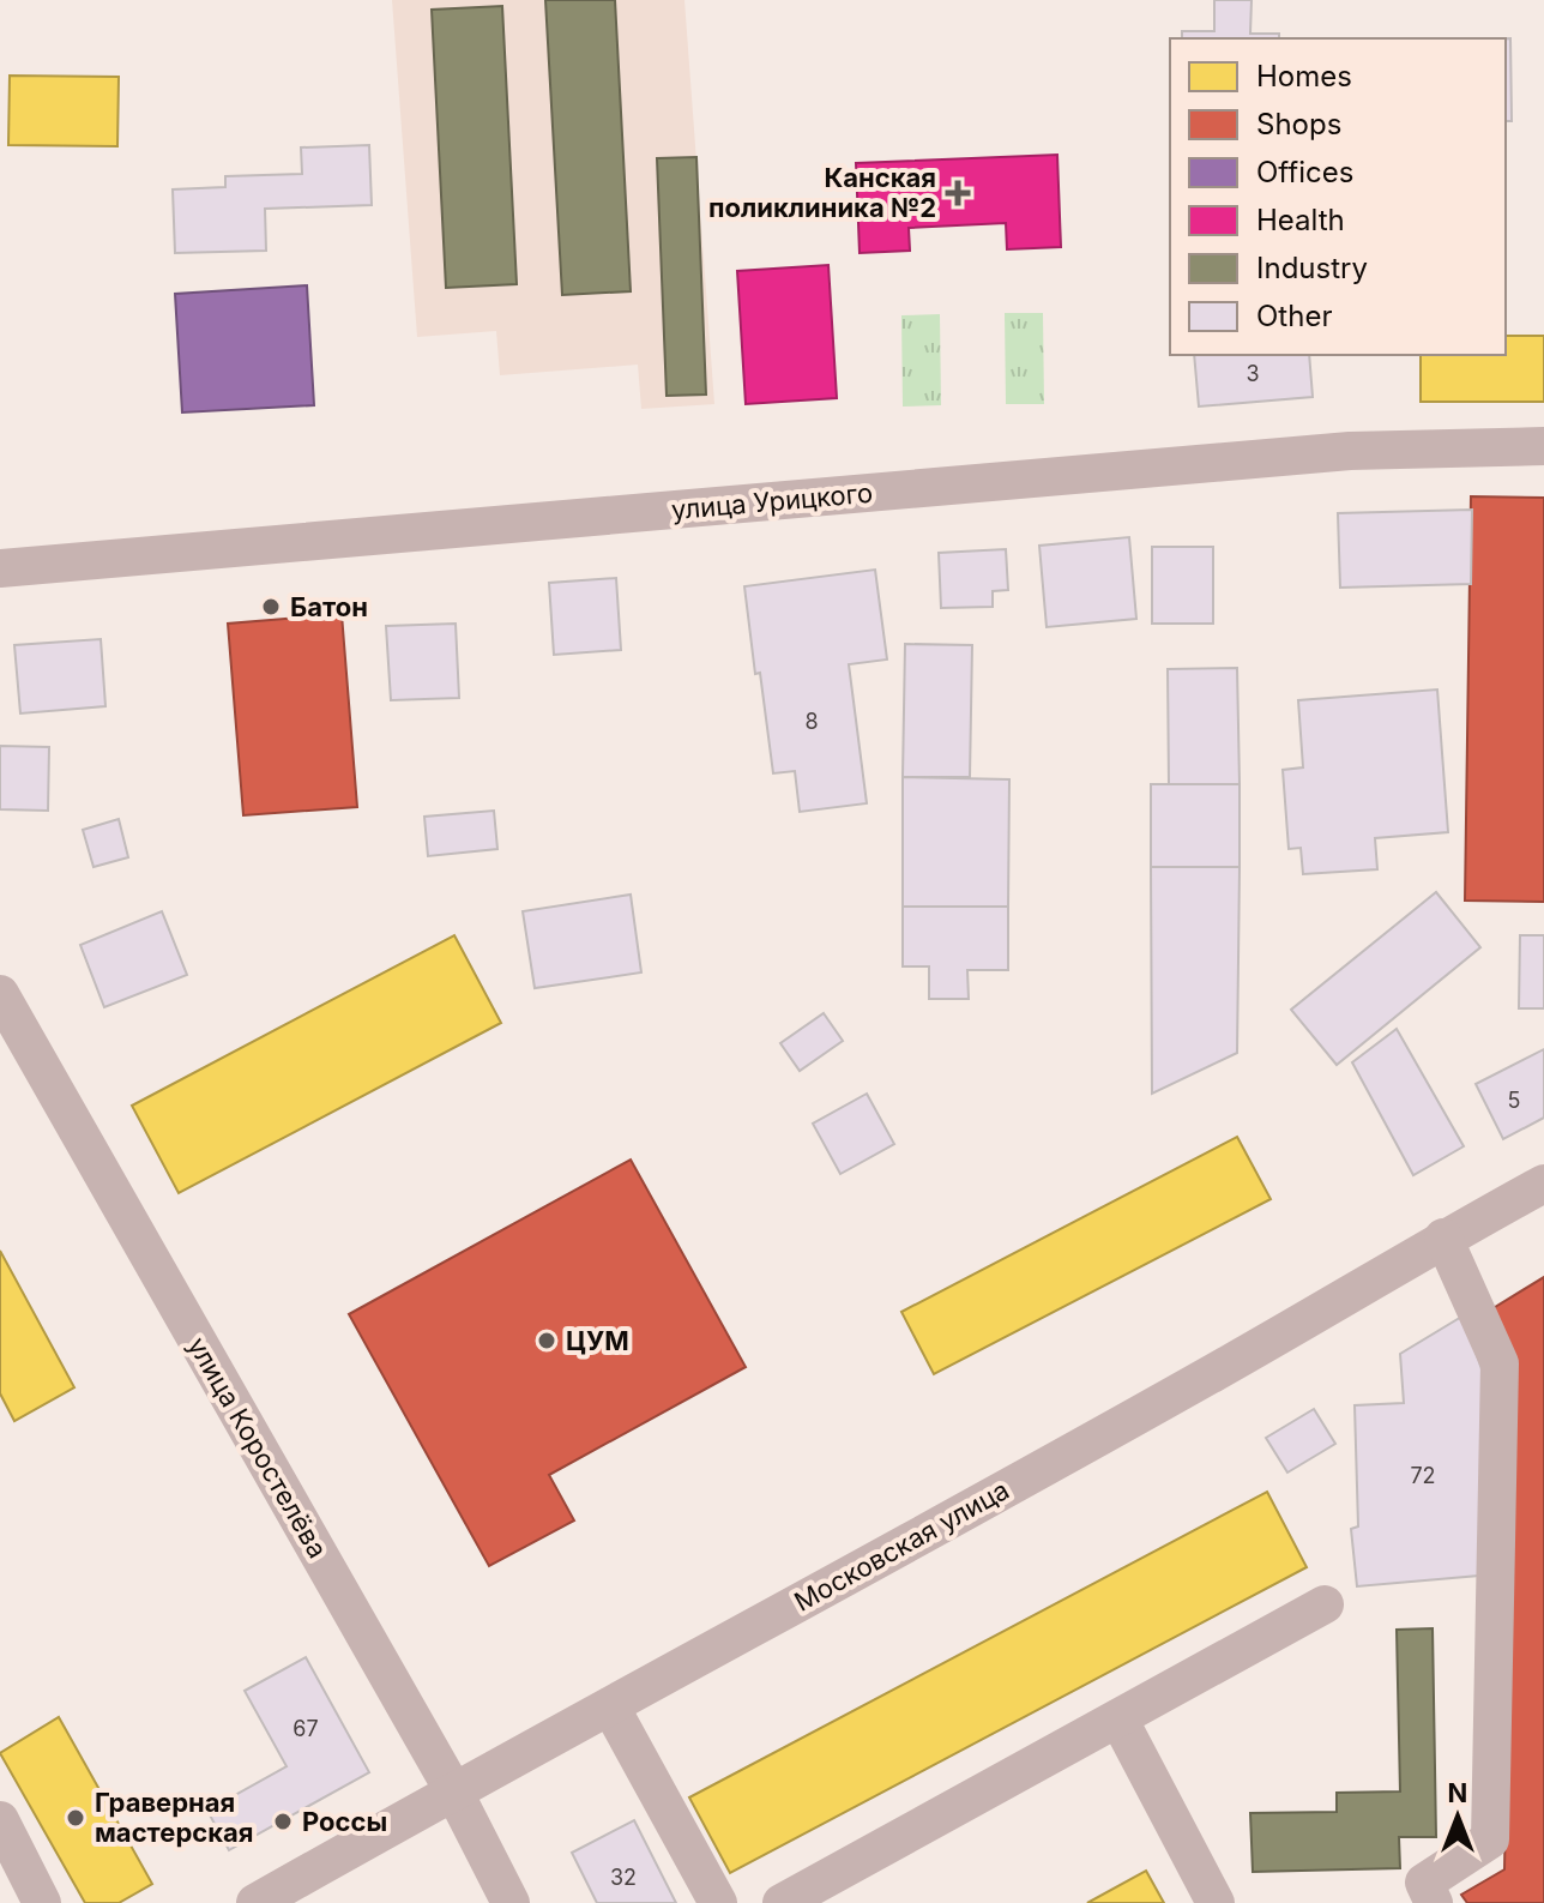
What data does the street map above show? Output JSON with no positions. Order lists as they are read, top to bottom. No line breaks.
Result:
{"streets":{"street":["улица Урицкого","улица Коростелёва","Московская улица"]},"crossings":[["улица Коростелёва","Московская улица"]],"places":{"health":["Канская поликлиника №2"],"other":["Батон","ЦУМ","Граверная мастерская","Россы"]},"house_numbers":["3","8","5","72","67","32"],"legend":["Homes","Shops","Offices","Health","Industry","Other"],"north":"top"}
